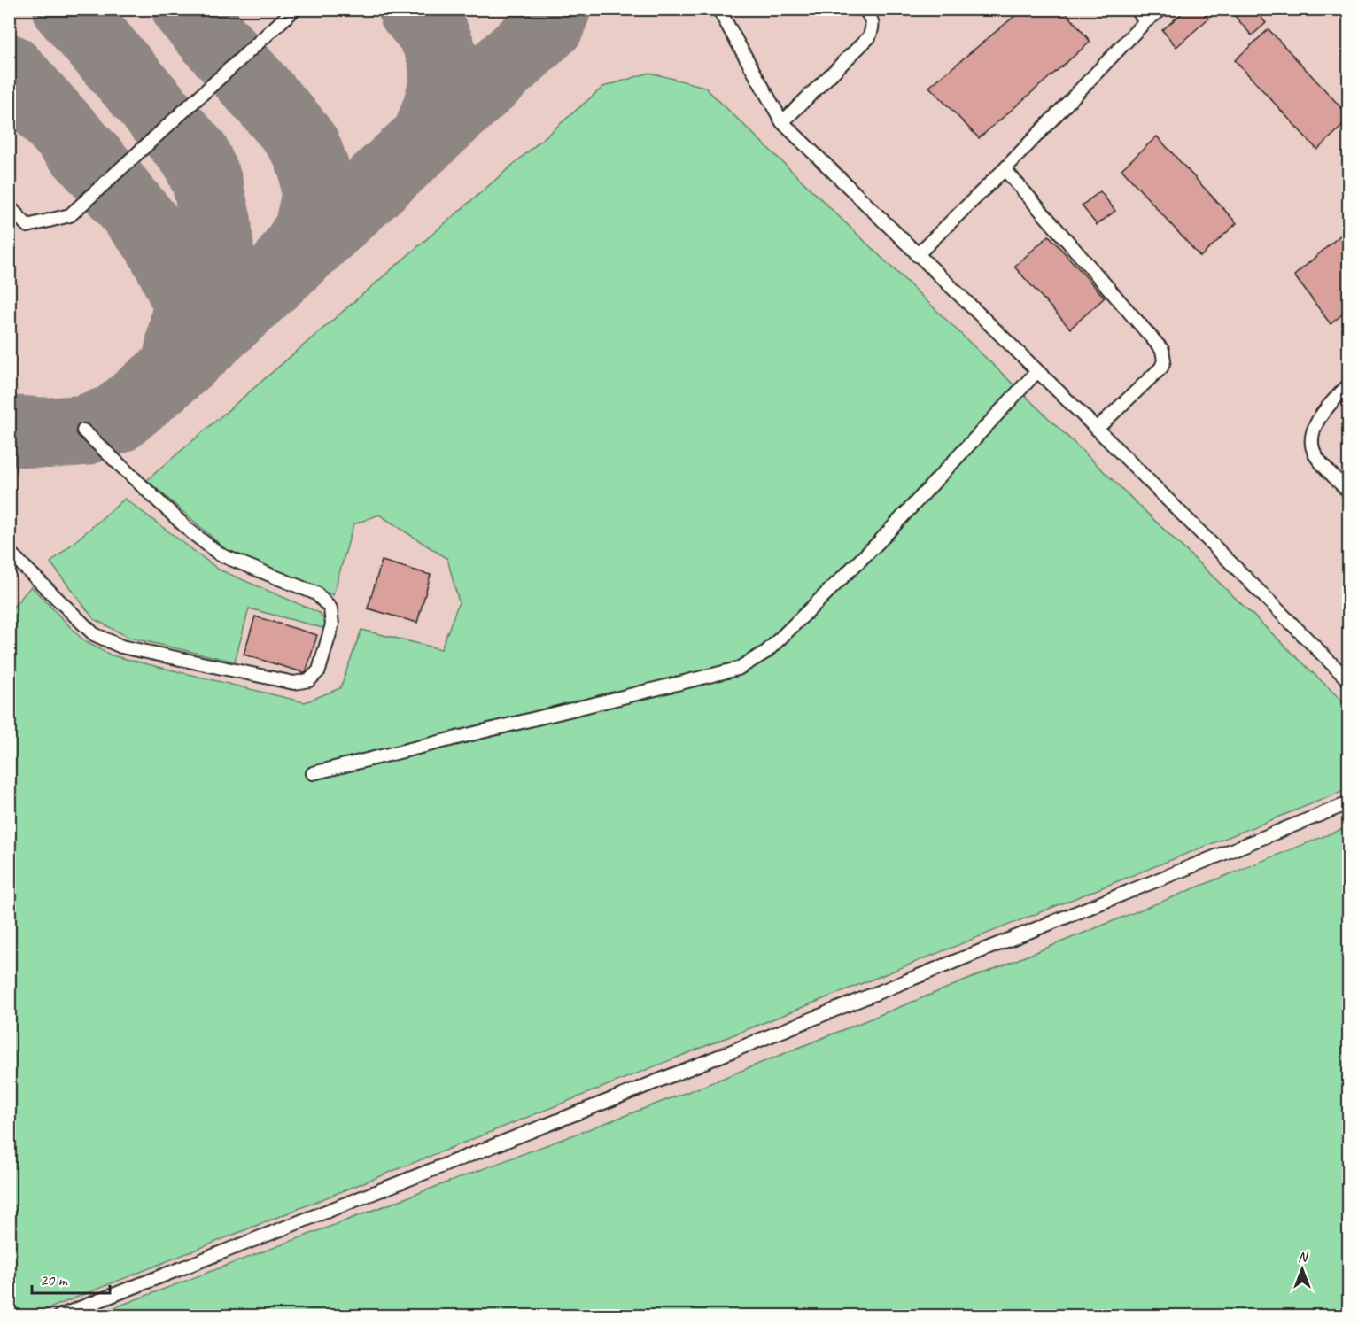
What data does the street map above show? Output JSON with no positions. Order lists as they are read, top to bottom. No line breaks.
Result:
{"scale_bar":"20 m","north":"top"}
